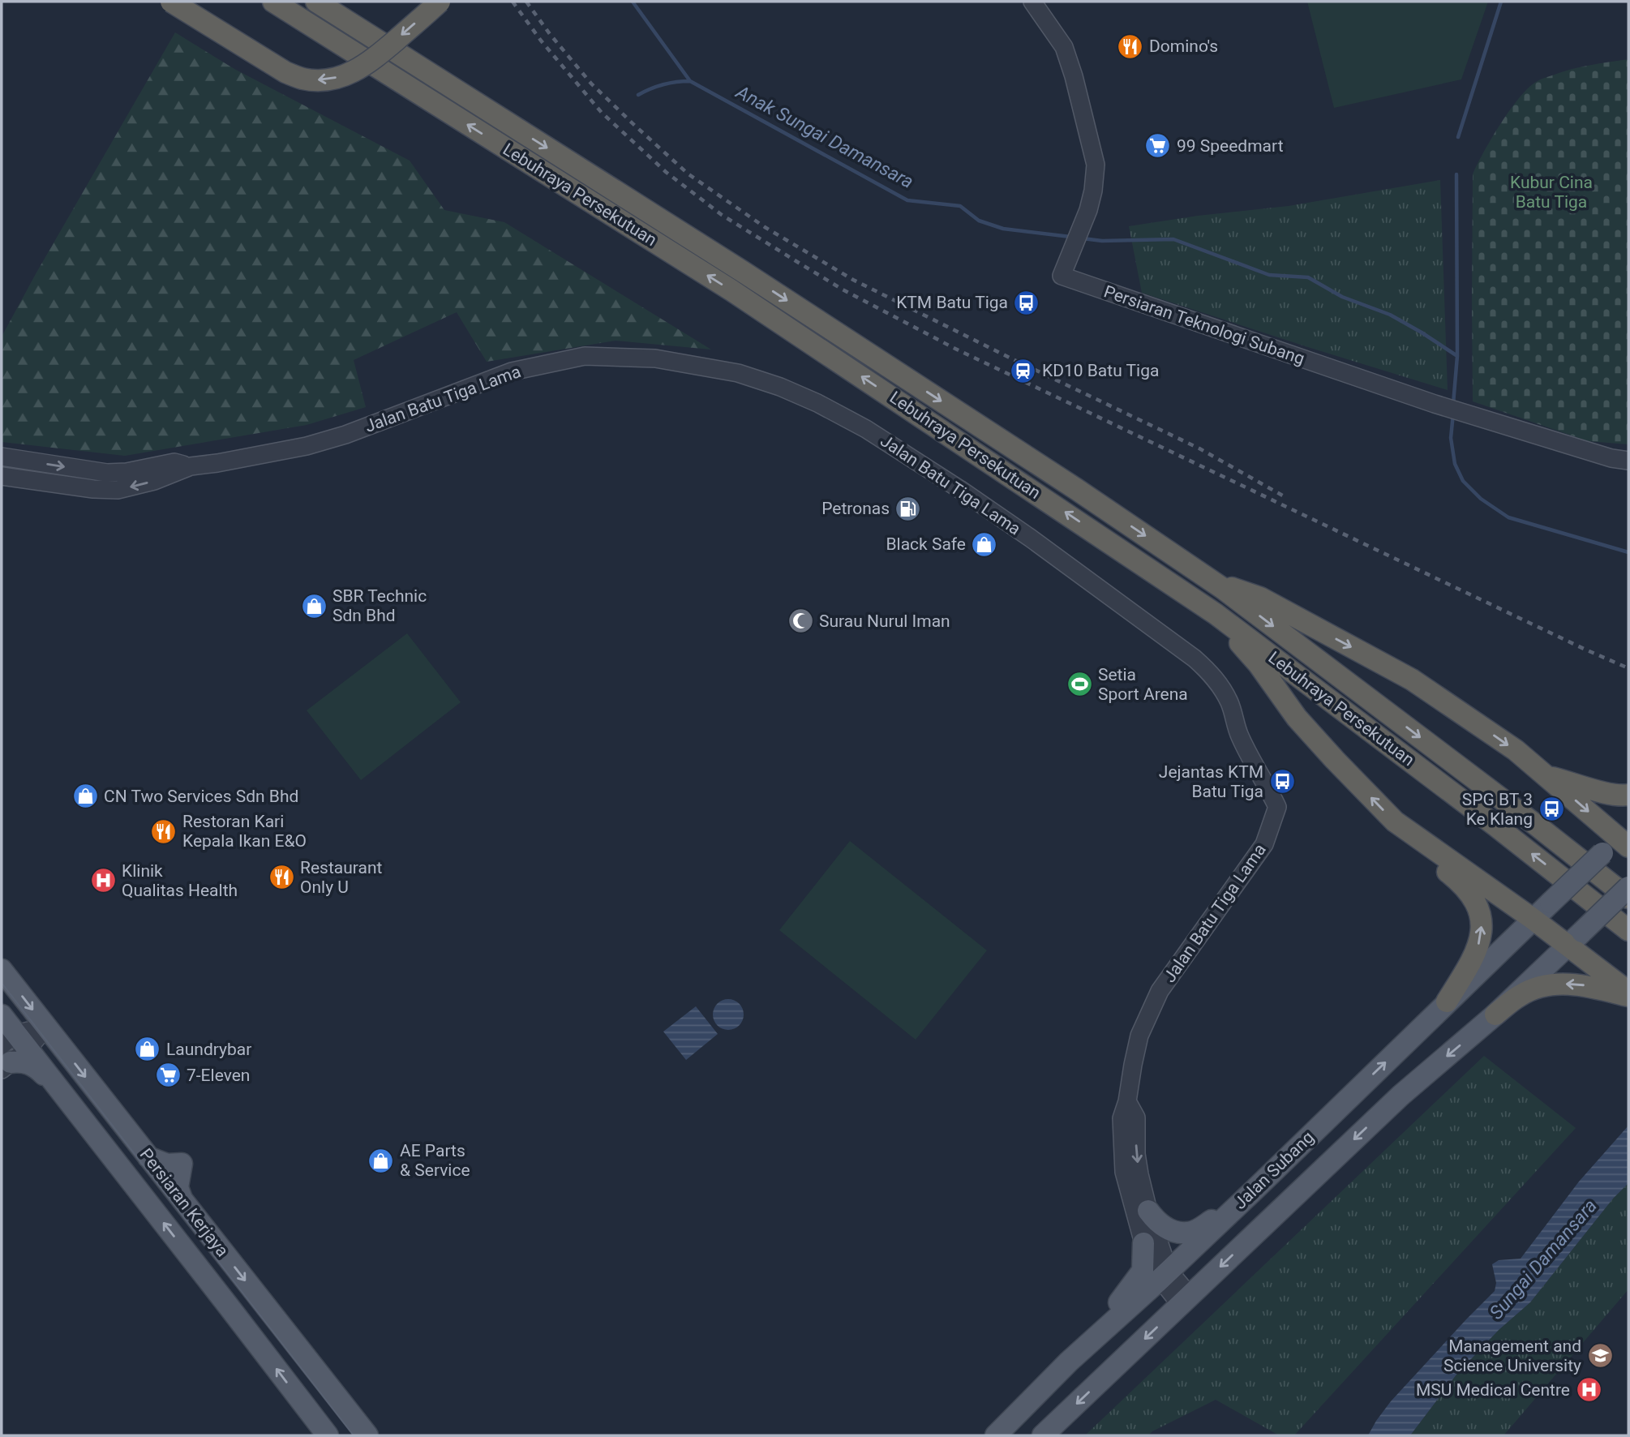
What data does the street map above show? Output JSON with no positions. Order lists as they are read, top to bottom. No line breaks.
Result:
{"streets":{"highway":["Lebuhraya Persekutuan"],"main road":["Jalan Subang","Persiaran Kerjaya"],"street":["Persiaran Teknologi Subang","Jalan Batu Tiga Lama"]},"crossings":[["Jalan Batu Tiga Lama","Jalan Subang"]],"water":["Anak Sungai Damansara","Sungai Damansara"],"parks":["Kubur Cina Batu Tiga"],"places":{"restaurant":["Domino's","Restoran Kari Kepala Ikan E&O","Restaurant Only U"],"supermarket":["99 Speedmart","7-Eleven"],"bus stop":["KTM Batu Tiga","Jejantas KTM Batu Tiga","SPG BT 3 Ke Klang"],"station":["KD10 Batu Tiga"],"fuel station":["Petronas"],"shop":["Black Safe","SBR Technic Sdn Bhd","CN Two Services Sdn Bhd","Laundrybar","AE Parts & Service"],"mosque":["Surau Nurul Iman"],"sports":["Setia Sport Arena"],"hospital":["Klinik Qualitas Health","MSU Medical Centre"],"school or university":["Management and Science University"]}}
